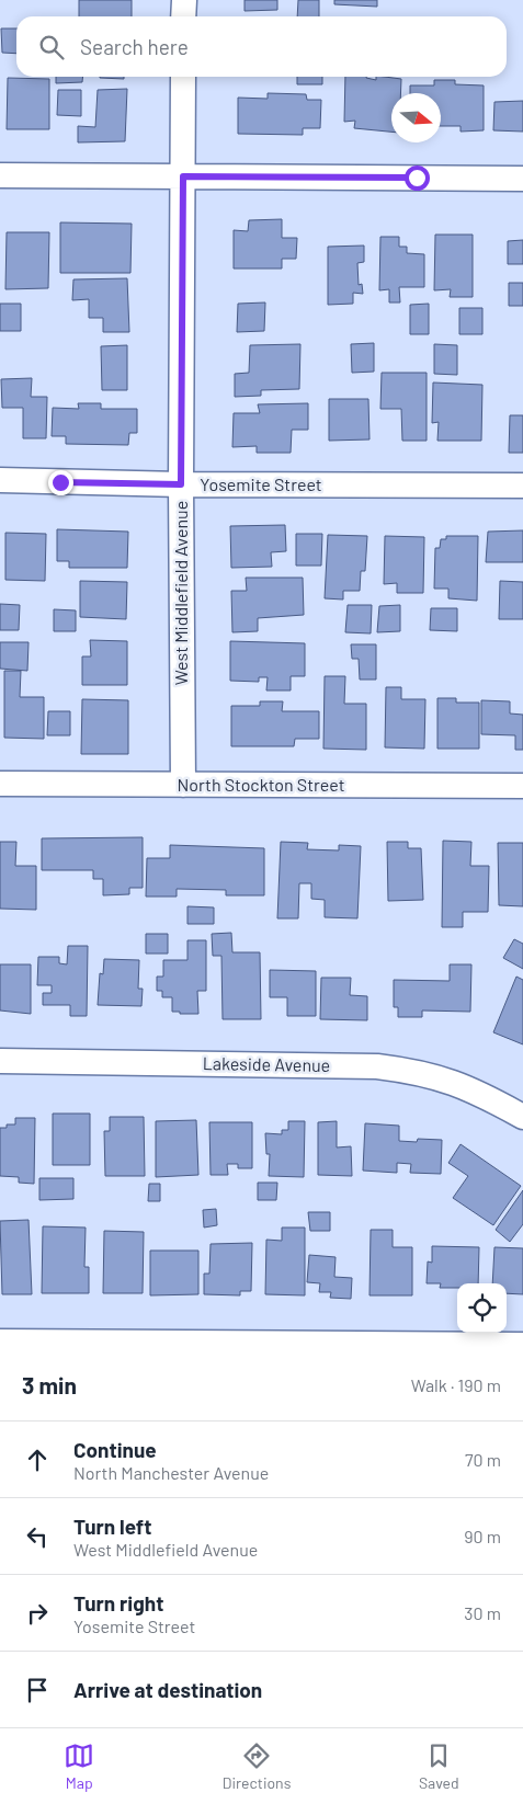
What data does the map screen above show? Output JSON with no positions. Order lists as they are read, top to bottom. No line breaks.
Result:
{"streets":{"street":["Yosemite Street","West Middlefield Avenue","North Stockton Street","Lakeside Avenue"]},"crossings":[["Yosemite Street","West Middlefield Avenue"],["West Middlefield Avenue","North Stockton Street"]],"north":"right","page":{"search":"Search here","heading":["3 min","Walk · 190 m"],"list":[["Continue","North Manchester Avenue","70 m"],["Turn left","West Middlefield Avenue","90 m"],["Turn right","Yosemite Street","30 m"],"Arrive at destination"],"nav":["Map","Directions","Saved"]}}
